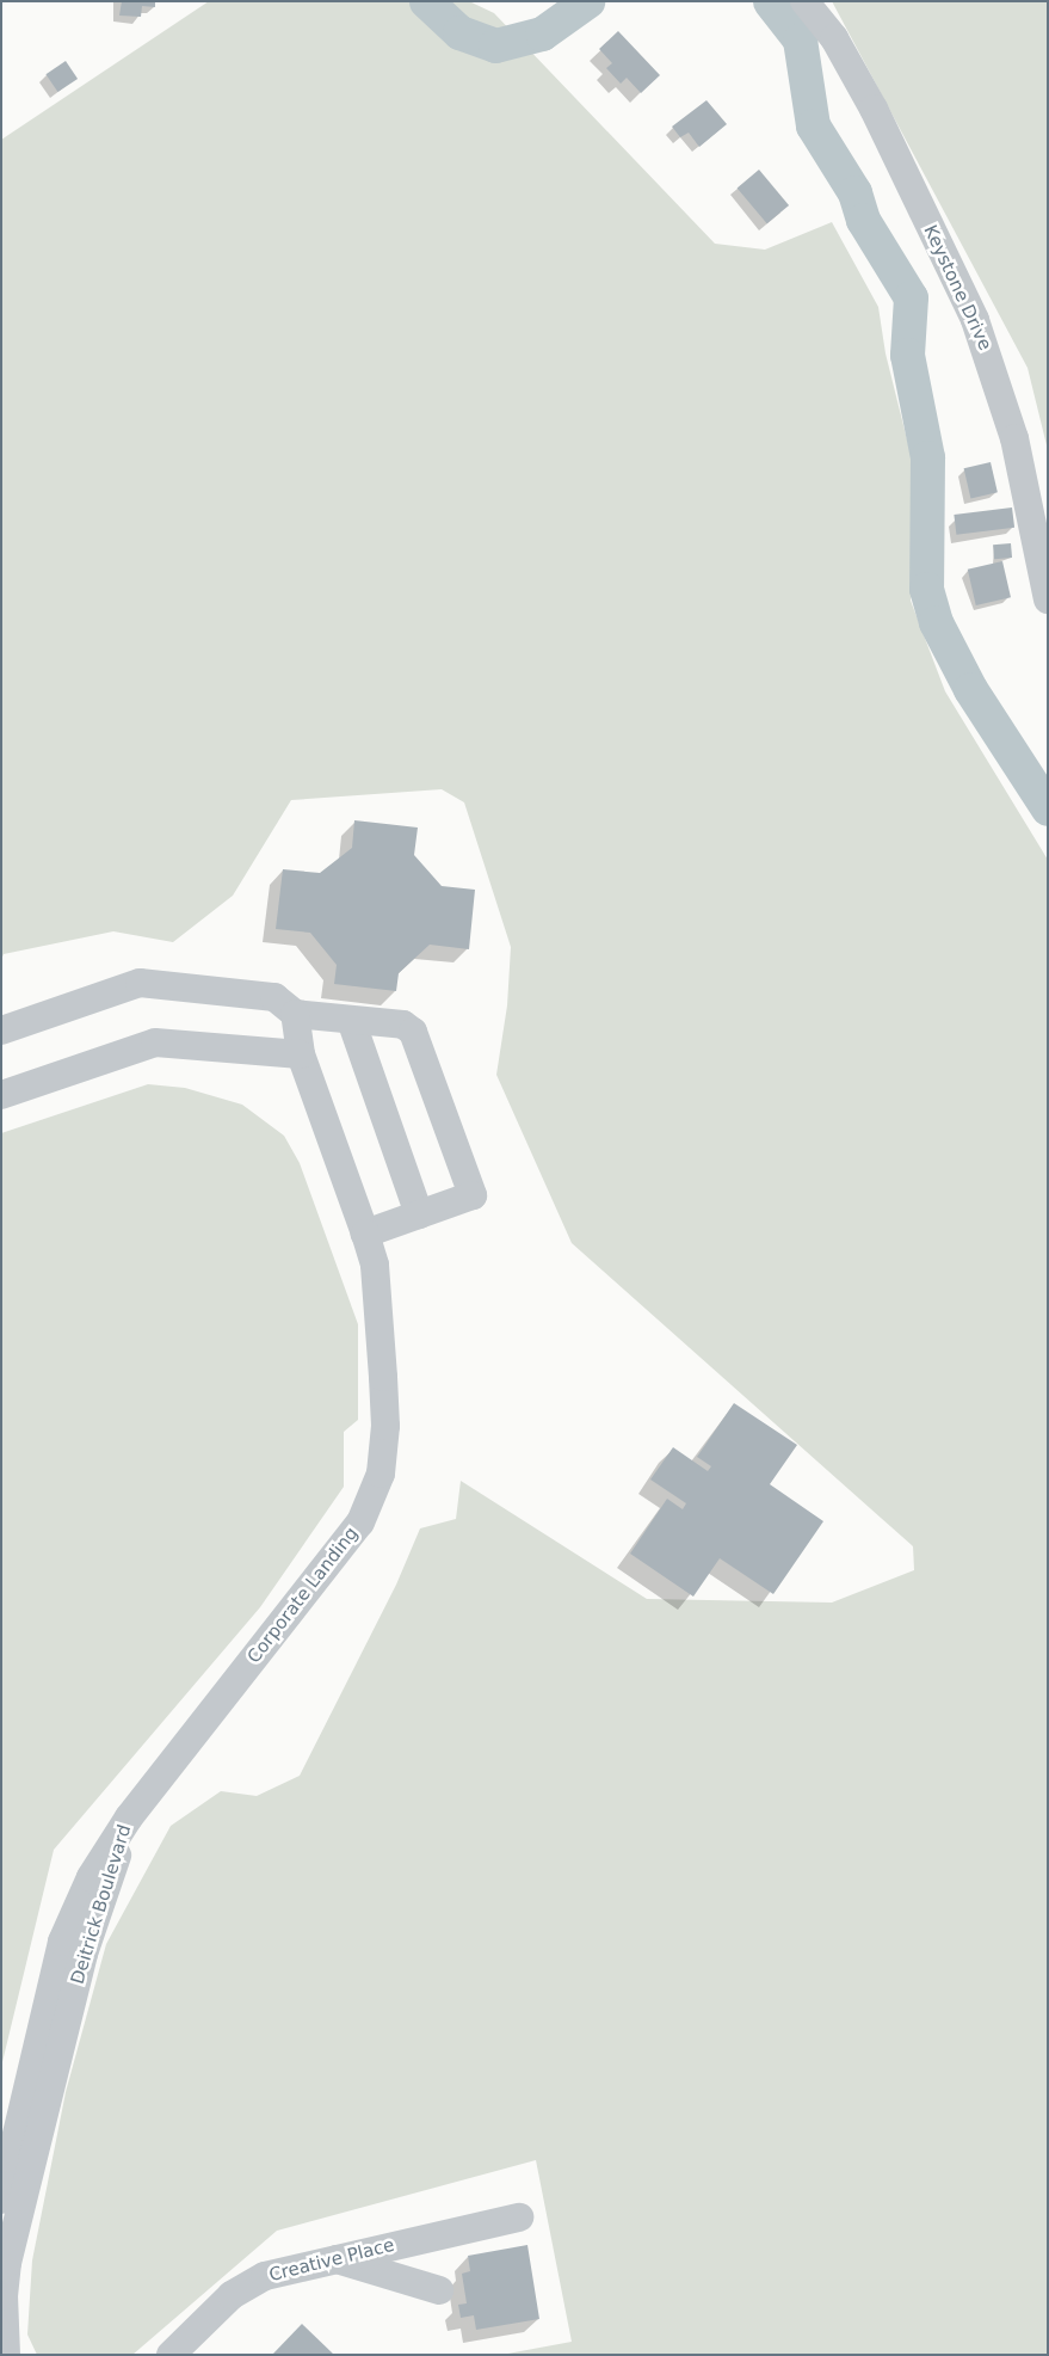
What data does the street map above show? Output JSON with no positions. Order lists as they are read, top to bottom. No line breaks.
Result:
{"streets":{"street":["Keystone Drive","Corporate Landing","Deitrick Boulevard","Creative Place"]},"crossings":[["Corporate Landing","Deitrick Boulevard"]]}
